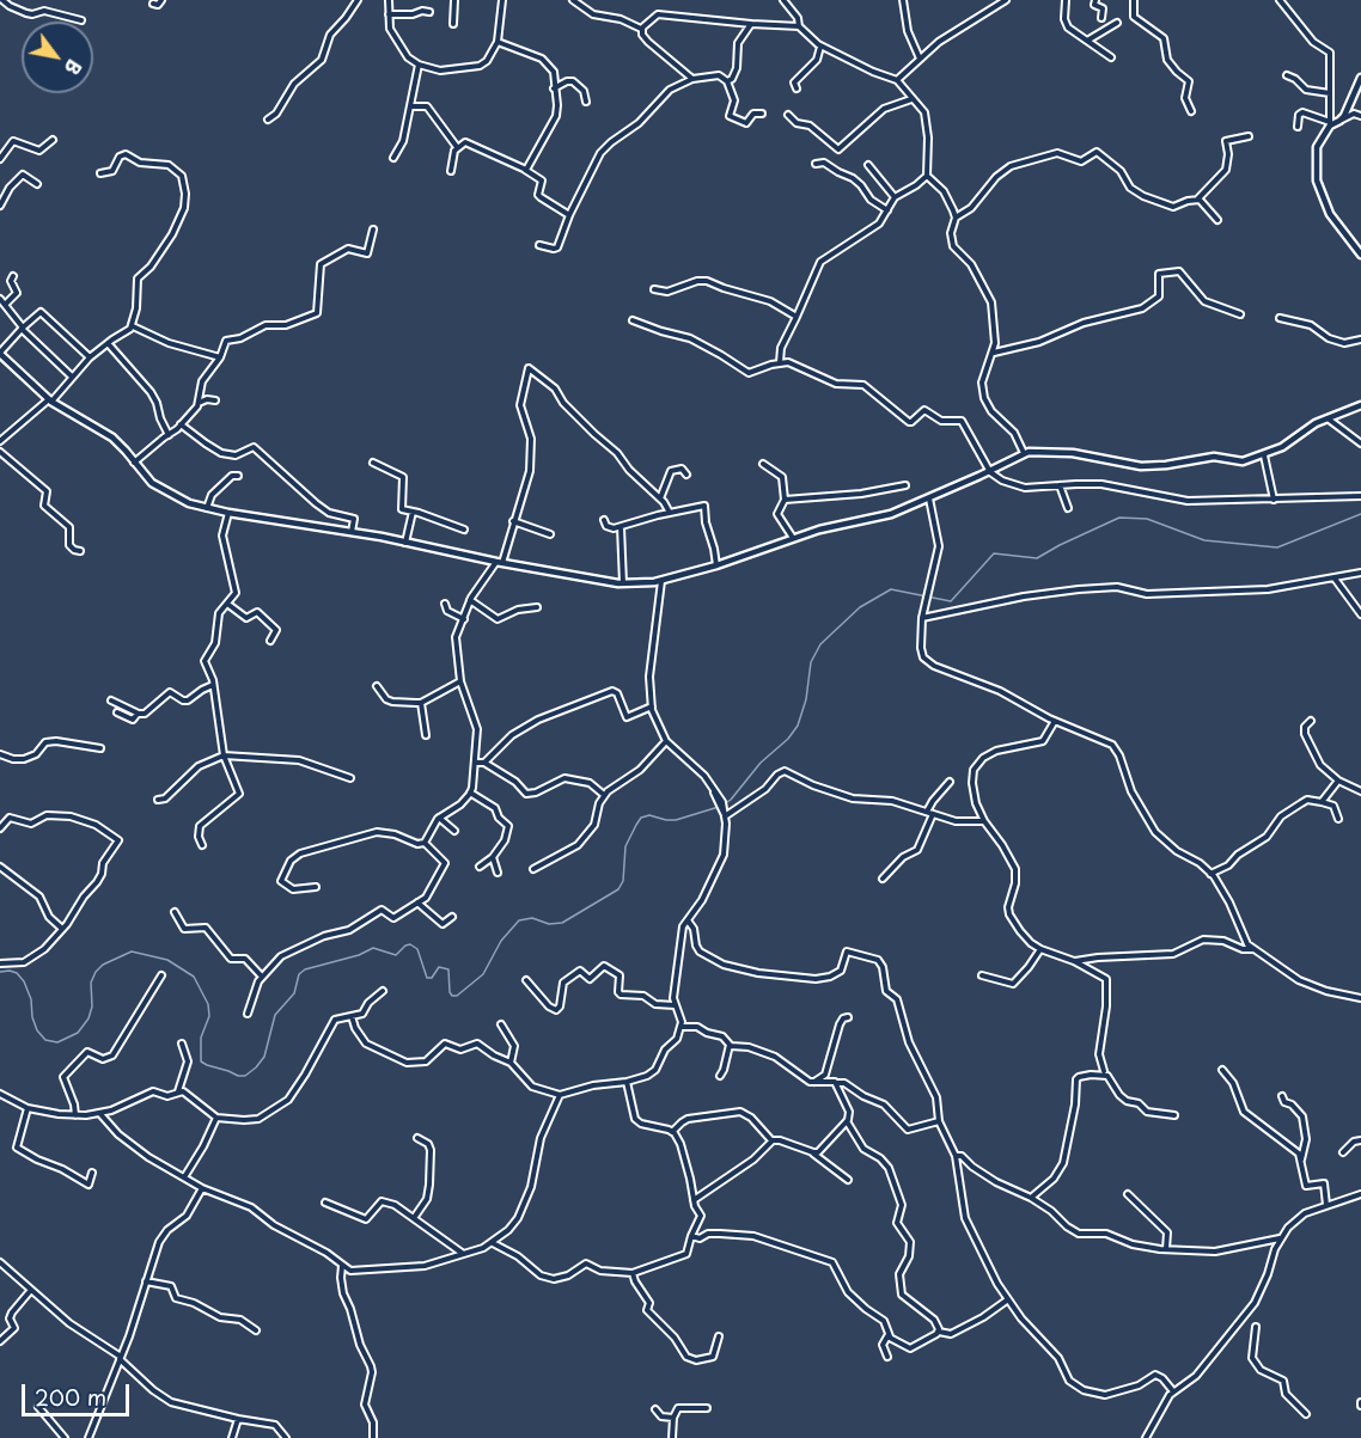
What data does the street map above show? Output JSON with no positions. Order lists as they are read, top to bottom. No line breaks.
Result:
{"scale_bar":"200 m","north":"bottom right"}
